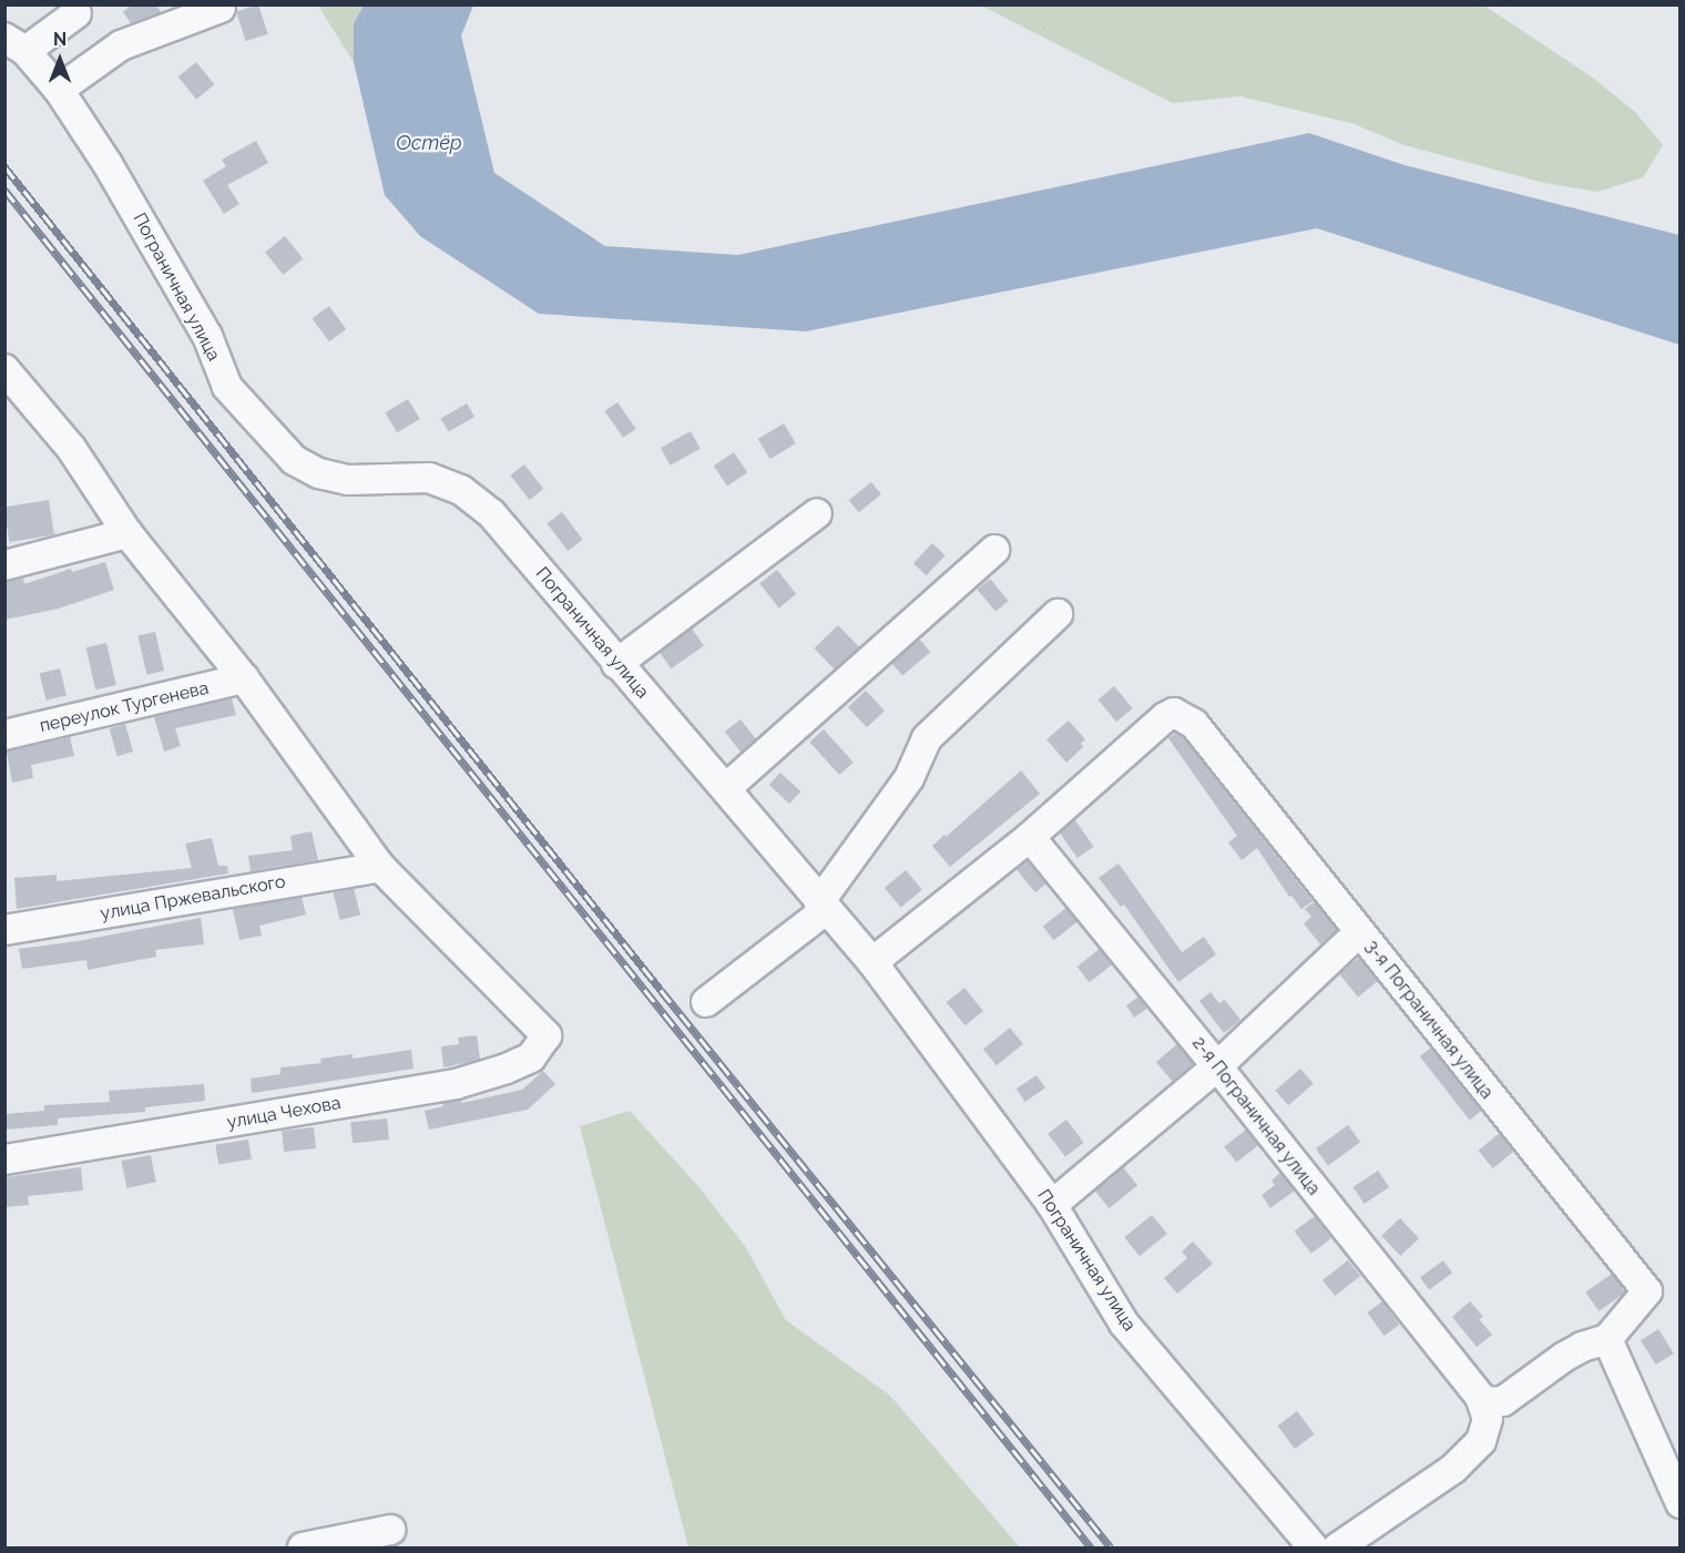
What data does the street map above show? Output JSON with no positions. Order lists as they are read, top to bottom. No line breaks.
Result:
{"streets":{"street":["Пограничная улица","переулок Тургенева","улица Пржевальского","3-я Пограничная улица","улица Чехова","2-я Пограничная улица"]},"crossings":[["улица Пржевальского","улица Чехова"],["3-я Пограничная улица","2-я Пограничная улица"]],"water":["Остёр"],"north":"top"}
